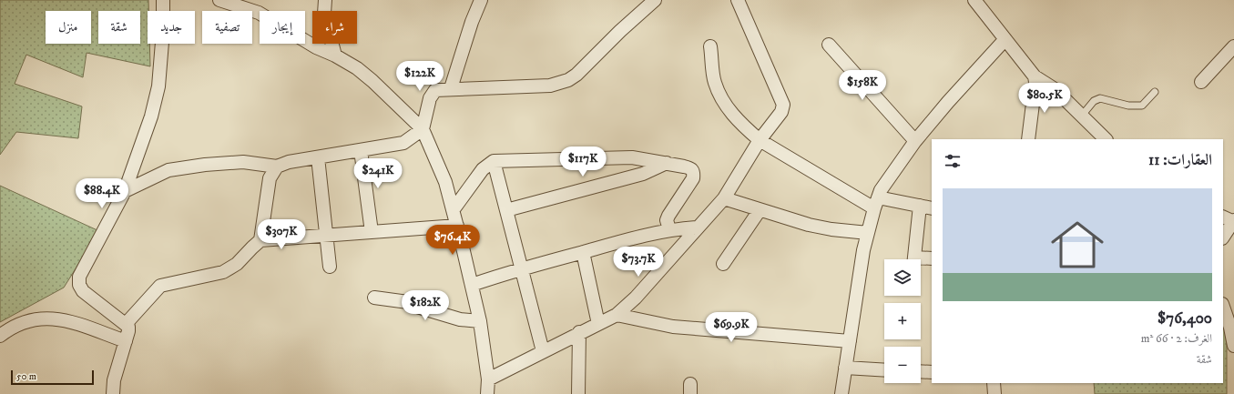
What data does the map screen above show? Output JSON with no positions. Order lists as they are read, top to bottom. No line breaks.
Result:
{"scale_bar":"50 m","page":{"chip":["شراء","إيجار","تصفية","جديد","شقة","منزل"],"price":["$122K","$158K","$80.5K","$117K","$241K","$88.4K","$307K","$76.4K","$73.7K","$182K","$69.9K"],"heading":"العقارات: 11","list":[{"name":"$76,400","note":"الغرف: 2 · 66 m² · شقة"}],"map_buttons":["+","−"],"scale":"50 m"}}
